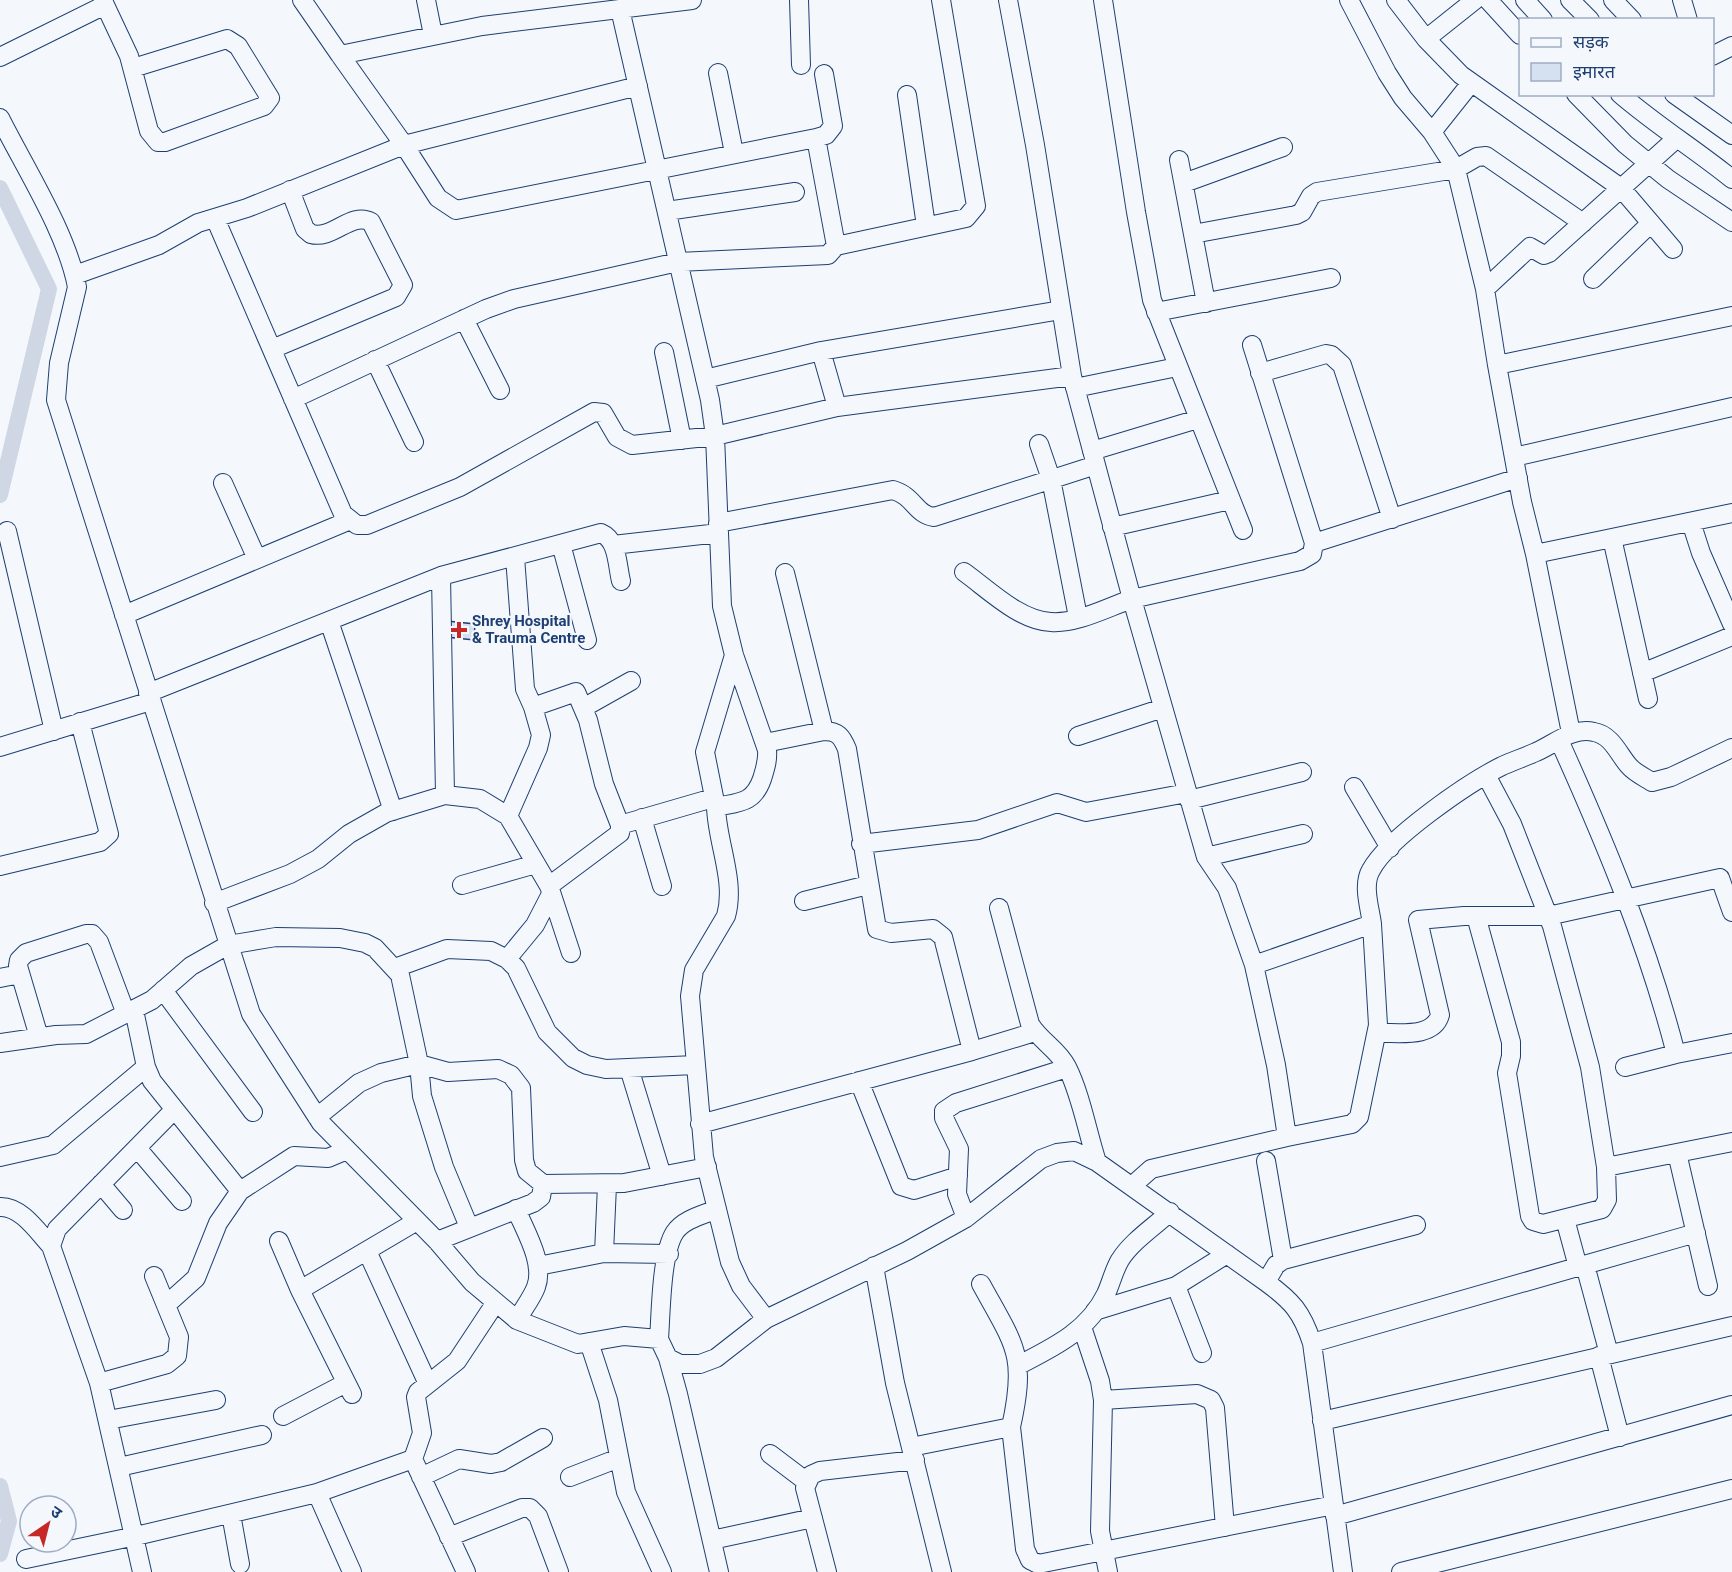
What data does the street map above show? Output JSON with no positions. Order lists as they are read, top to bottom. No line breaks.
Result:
{"places":{"health":["Shrey Hospital & Trauma Centre"]},"legend":["सड़क","इमारत"],"north":"top right"}
